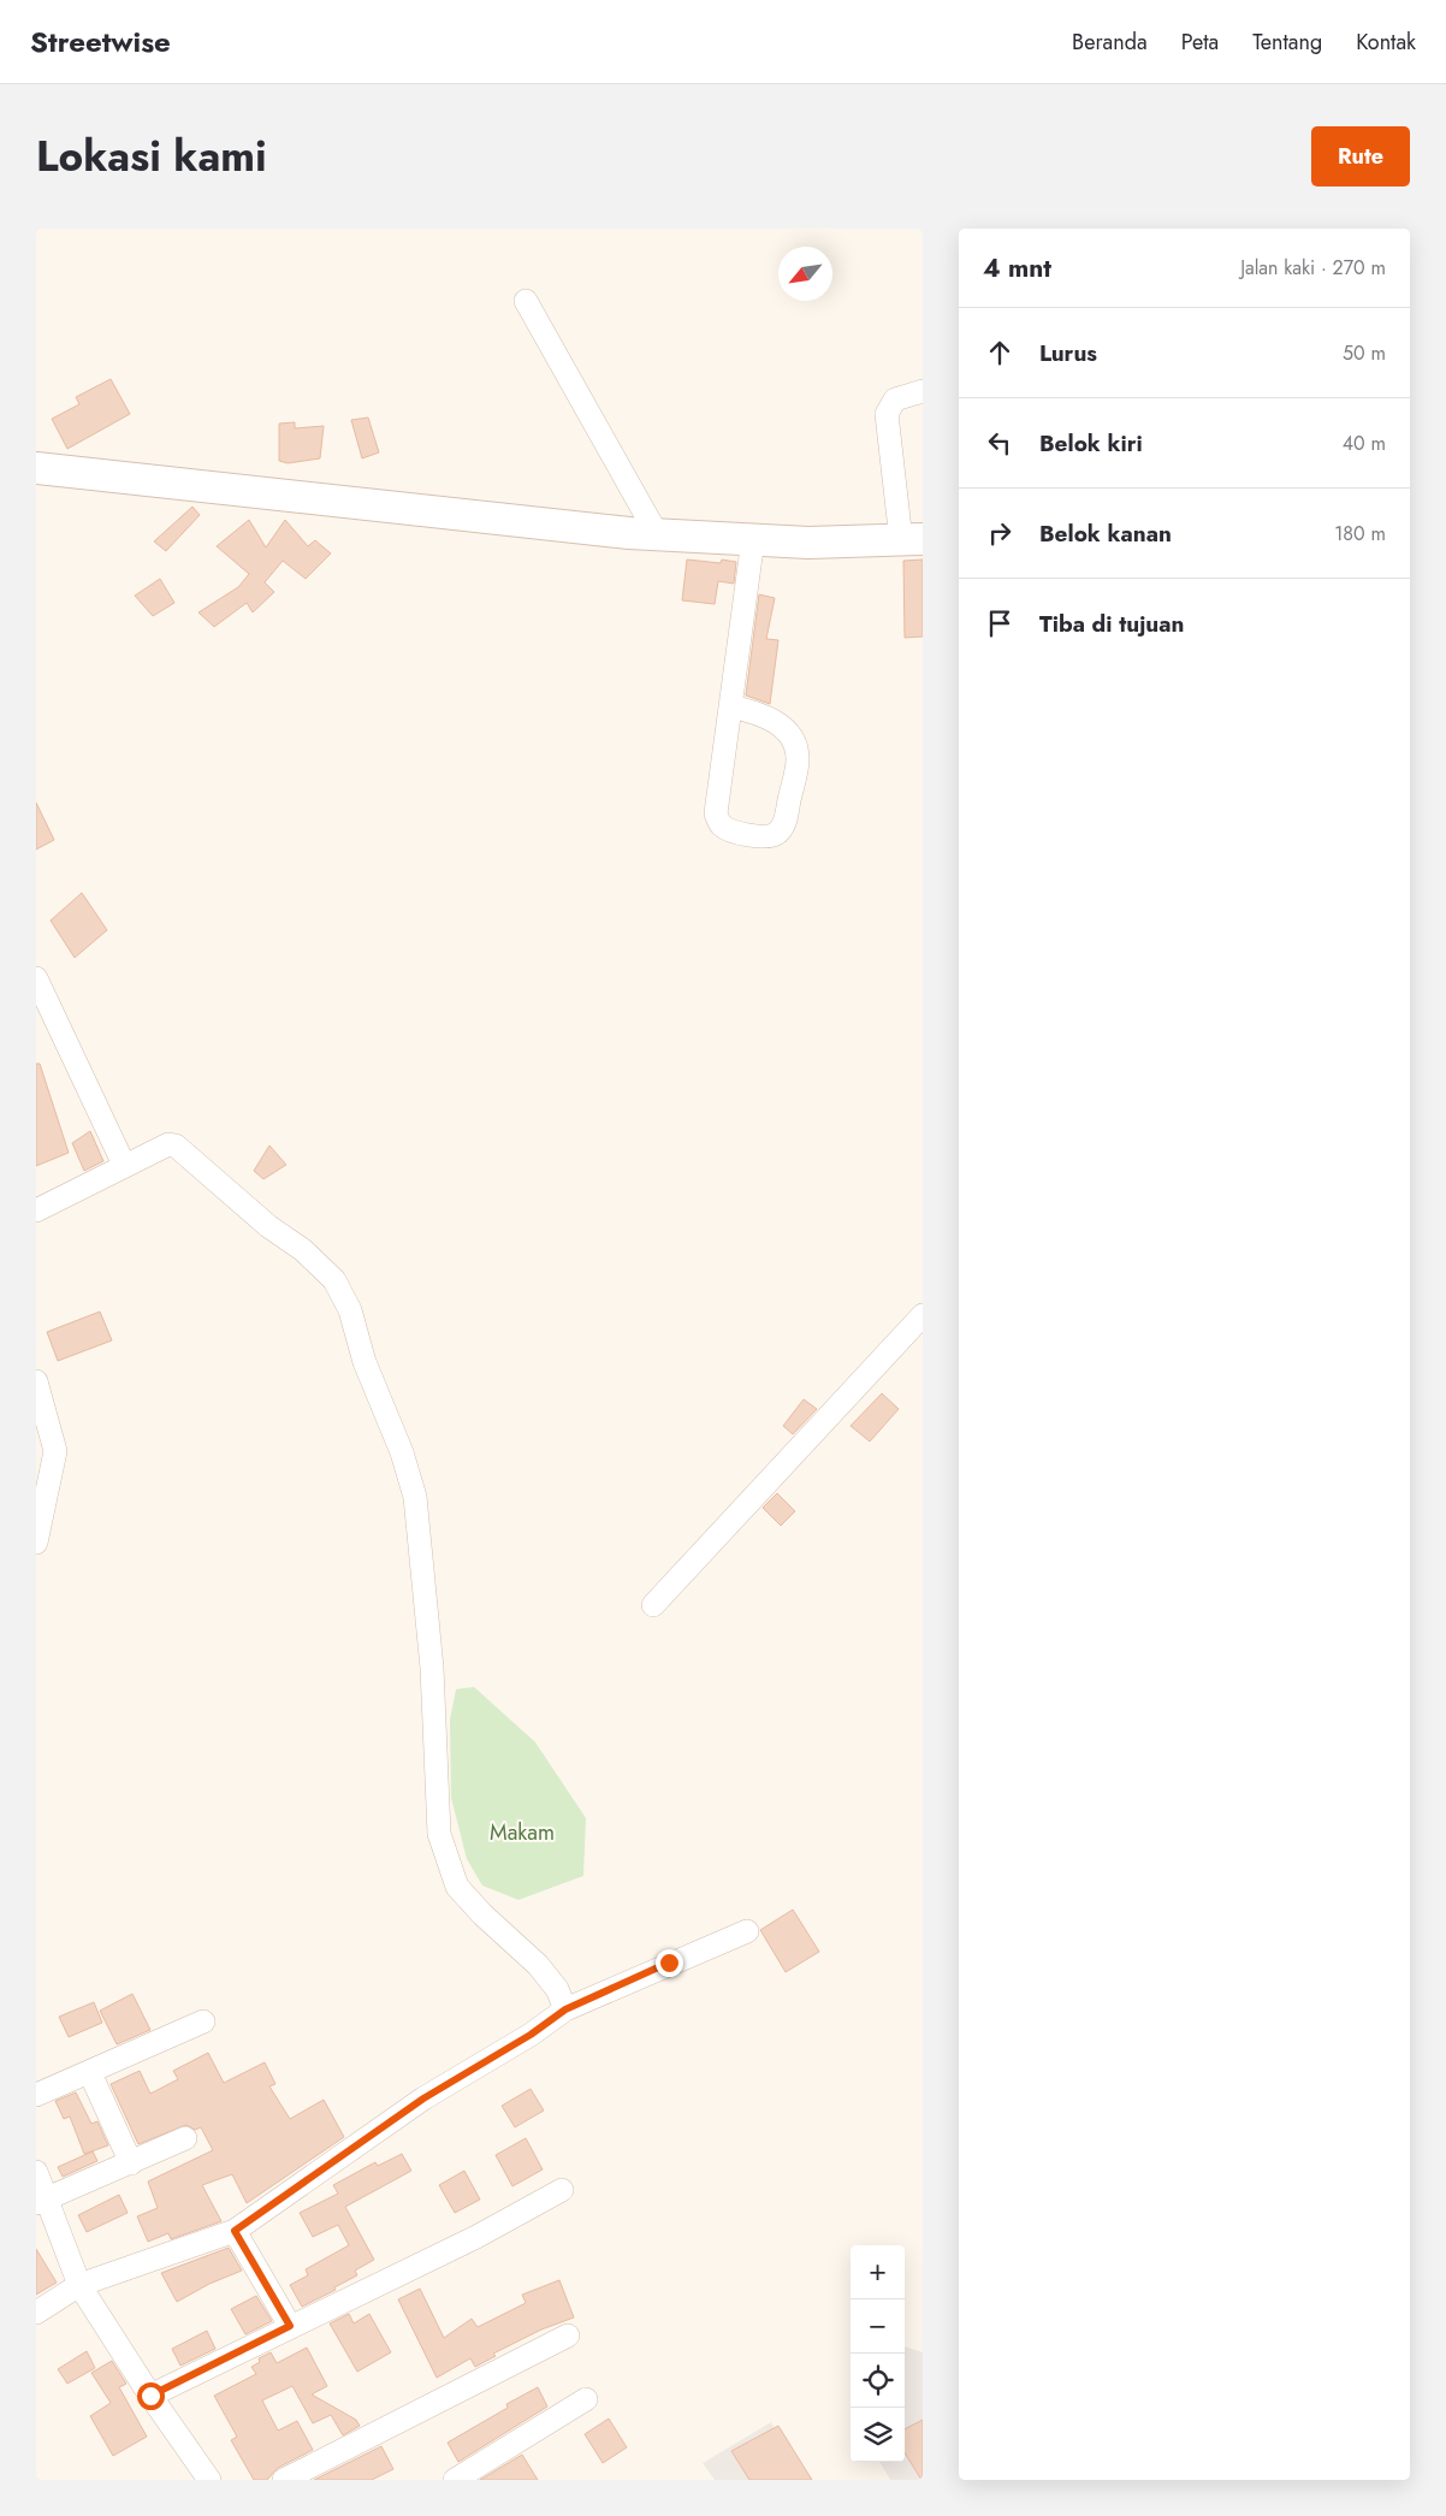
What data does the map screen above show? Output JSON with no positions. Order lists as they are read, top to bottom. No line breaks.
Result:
{"parks":["Makam"],"north":"bottom left","page":{"header":"Streetwise","nav":["Beranda","Peta","Tentang","Kontak"],"title":"Lokasi kami","buttons":"Rute","heading":["4 mnt","Jalan kaki · 270 m"],"list":[["Lurus","50 m"],["Belok kiri","40 m"],["Belok kanan","180 m"],"Tiba di tujuan"],"map_buttons":["+","−"]}}
